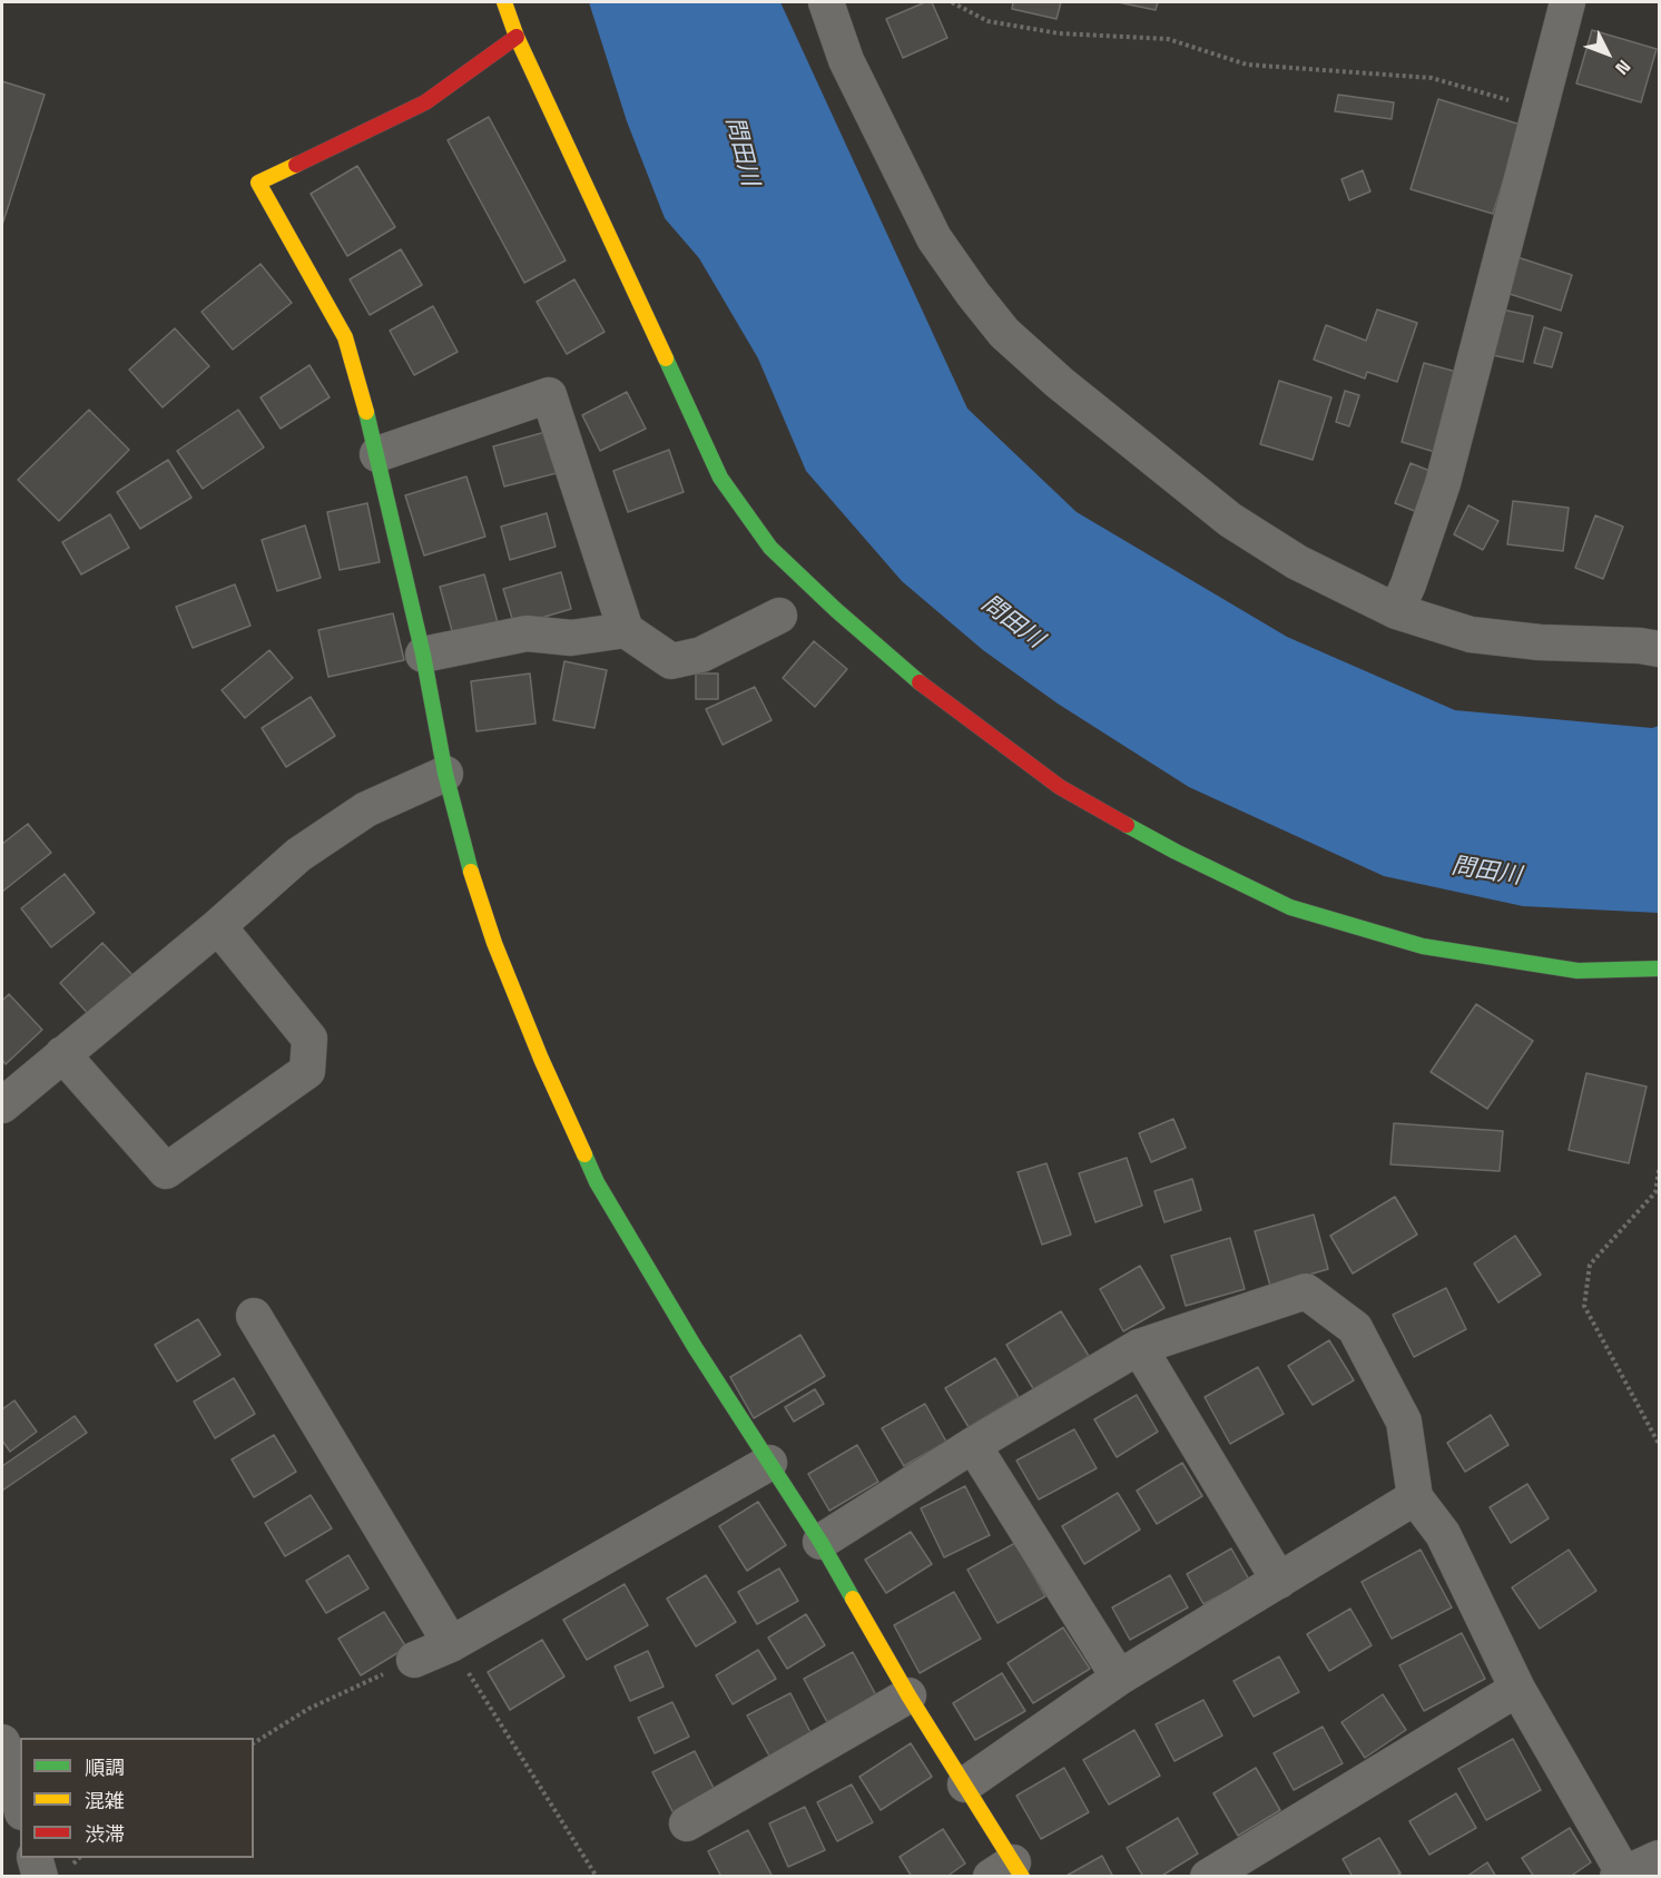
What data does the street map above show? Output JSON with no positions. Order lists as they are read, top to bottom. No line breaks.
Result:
{"water":["問田川"],"legend":["順調","混雑","渋滞"],"north":"bottom right"}
